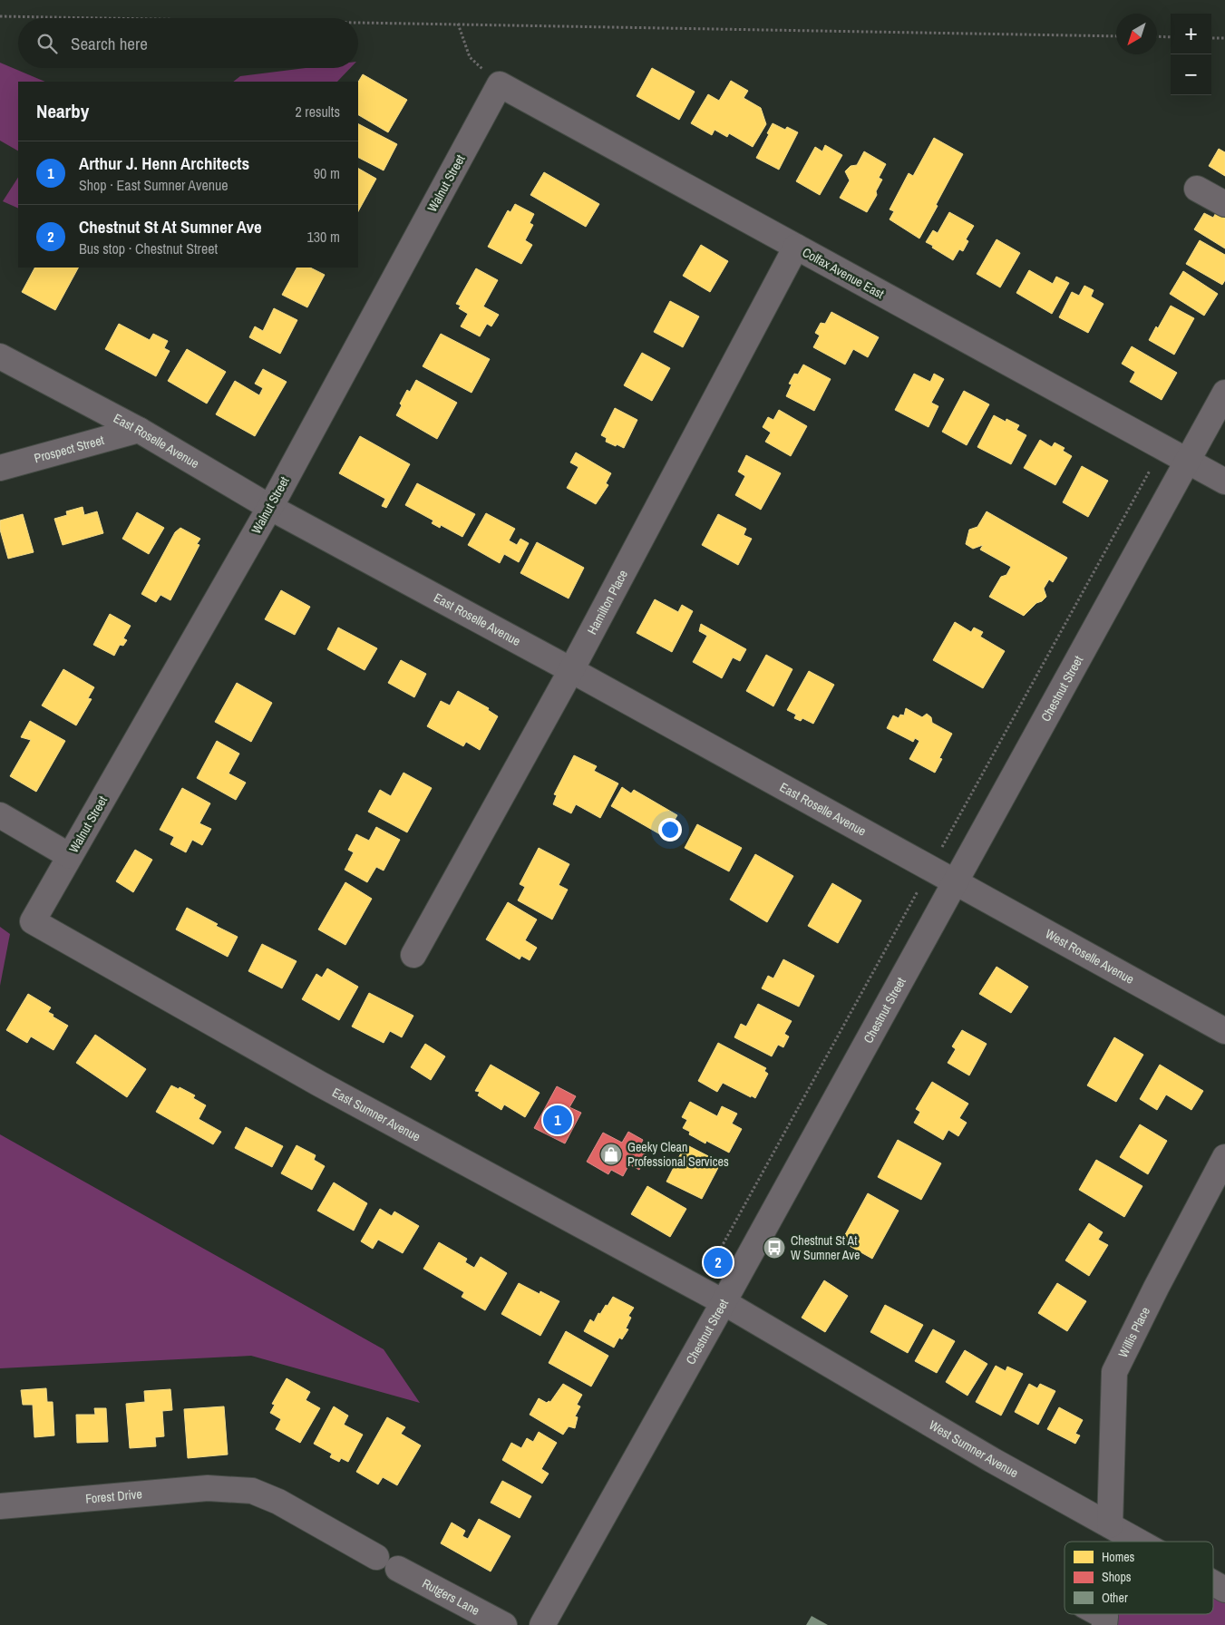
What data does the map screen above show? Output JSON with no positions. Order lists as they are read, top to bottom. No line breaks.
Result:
{"streets":{"street":["Walnut Street","Colfax Avenue East","East Roselle Avenue","Prospect Street","Hamilton Place","Chestnut Street","West Roselle Avenue","East Sumner Avenue","Willis Place","West Sumner Avenue","Forest Drive","Rutgers Lane"]},"crossings":[["Walnut Street","Colfax Avenue East"],["Walnut Street","East Roselle Avenue"],["Walnut Street","East Sumner Avenue"],["Colfax Avenue East","Hamilton Place"],["Colfax Avenue East","Chestnut Street"],["East Roselle Avenue","Prospect Street"],["East Roselle Avenue","Hamilton Place"],["East Roselle Avenue","Chestnut Street"],["East Roselle Avenue","West Roselle Avenue"],["Chestnut Street","West Roselle Avenue"],["Chestnut Street","East Sumner Avenue"],["Chestnut Street","West Sumner Avenue"],["East Sumner Avenue","West Sumner Avenue"],["Willis Place","West Sumner Avenue"]],"places":{"shop":["Geeky Clean Professional Services"],"bus stop":["Chestnut St At W Sumner Ave"]},"legend":["Homes","Shops","Other"],"north":"bottom left","page":{"map_buttons":["+","−"],"search":"Search here","heading":["Nearby","2 results"],"list":[{"mark":"1","name":"Arthur J. Henn Architects","note":"Shop · East Sumner Avenue","value":"90 m"},{"mark":"2","name":"Chestnut St At Sumner Ave","note":"Bus stop · Chestnut Street","value":"130 m"}],"pins":["1","2"]}}
